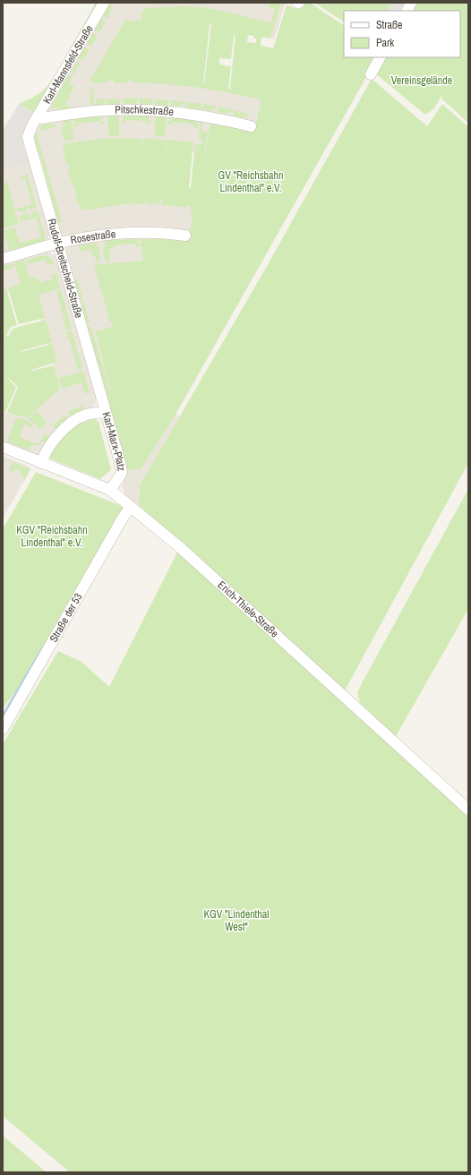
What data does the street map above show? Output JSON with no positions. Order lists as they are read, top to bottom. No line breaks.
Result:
{"streets":{"street":["Karl-Mannsfeld-Straße","Pitschkestraße","Rosestraße","Rudolf-Breitscheid-Straße","Karl-Marx-Platz","Erich-Thiele-Straße","Straße der 53"]},"crossings":[["Karl-Mannsfeld-Straße","Pitschkestraße"],["Karl-Mannsfeld-Straße","Rudolf-Breitscheid-Straße"],["Rosestraße","Rudolf-Breitscheid-Straße"],["Rudolf-Breitscheid-Straße","Karl-Marx-Platz"],["Karl-Marx-Platz","Erich-Thiele-Straße"],["Erich-Thiele-Straße","Straße der 53"]],"parks":["Vereinsgelände","GV \"Reichsbahn Lindenthal\" e.V.","KGV \"Reichsbahn Lindenthal\" e.V.","KGV \"Lindenthal West\""],"legend":["Straße","Park"]}
